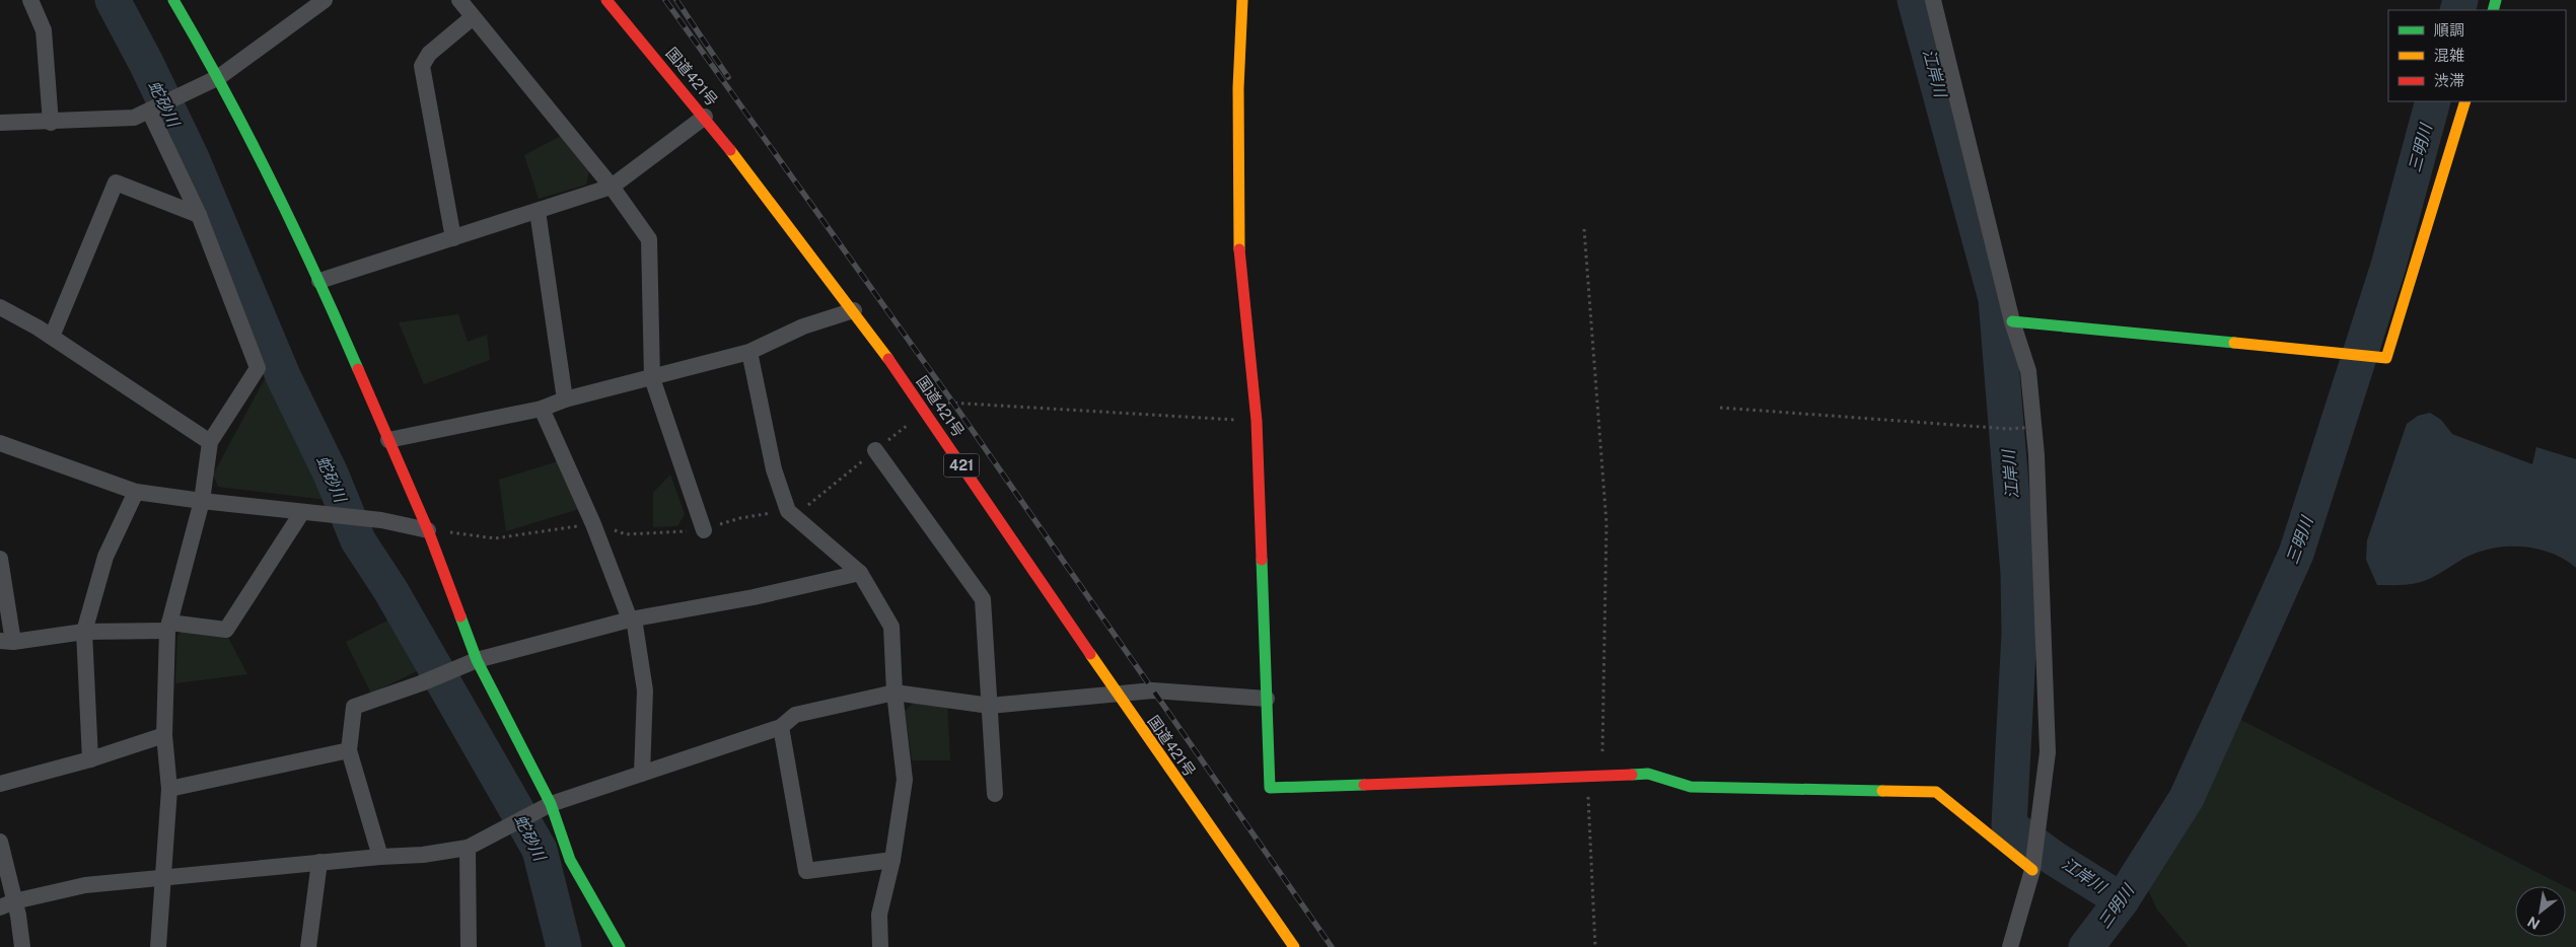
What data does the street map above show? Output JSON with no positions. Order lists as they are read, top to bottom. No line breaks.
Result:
{"streets":{"main road":["国道421号","421"]},"water":["江岸川","蛇砂川","三明川"],"legend":["順調","混雑","渋滞"],"north":"bottom left"}
